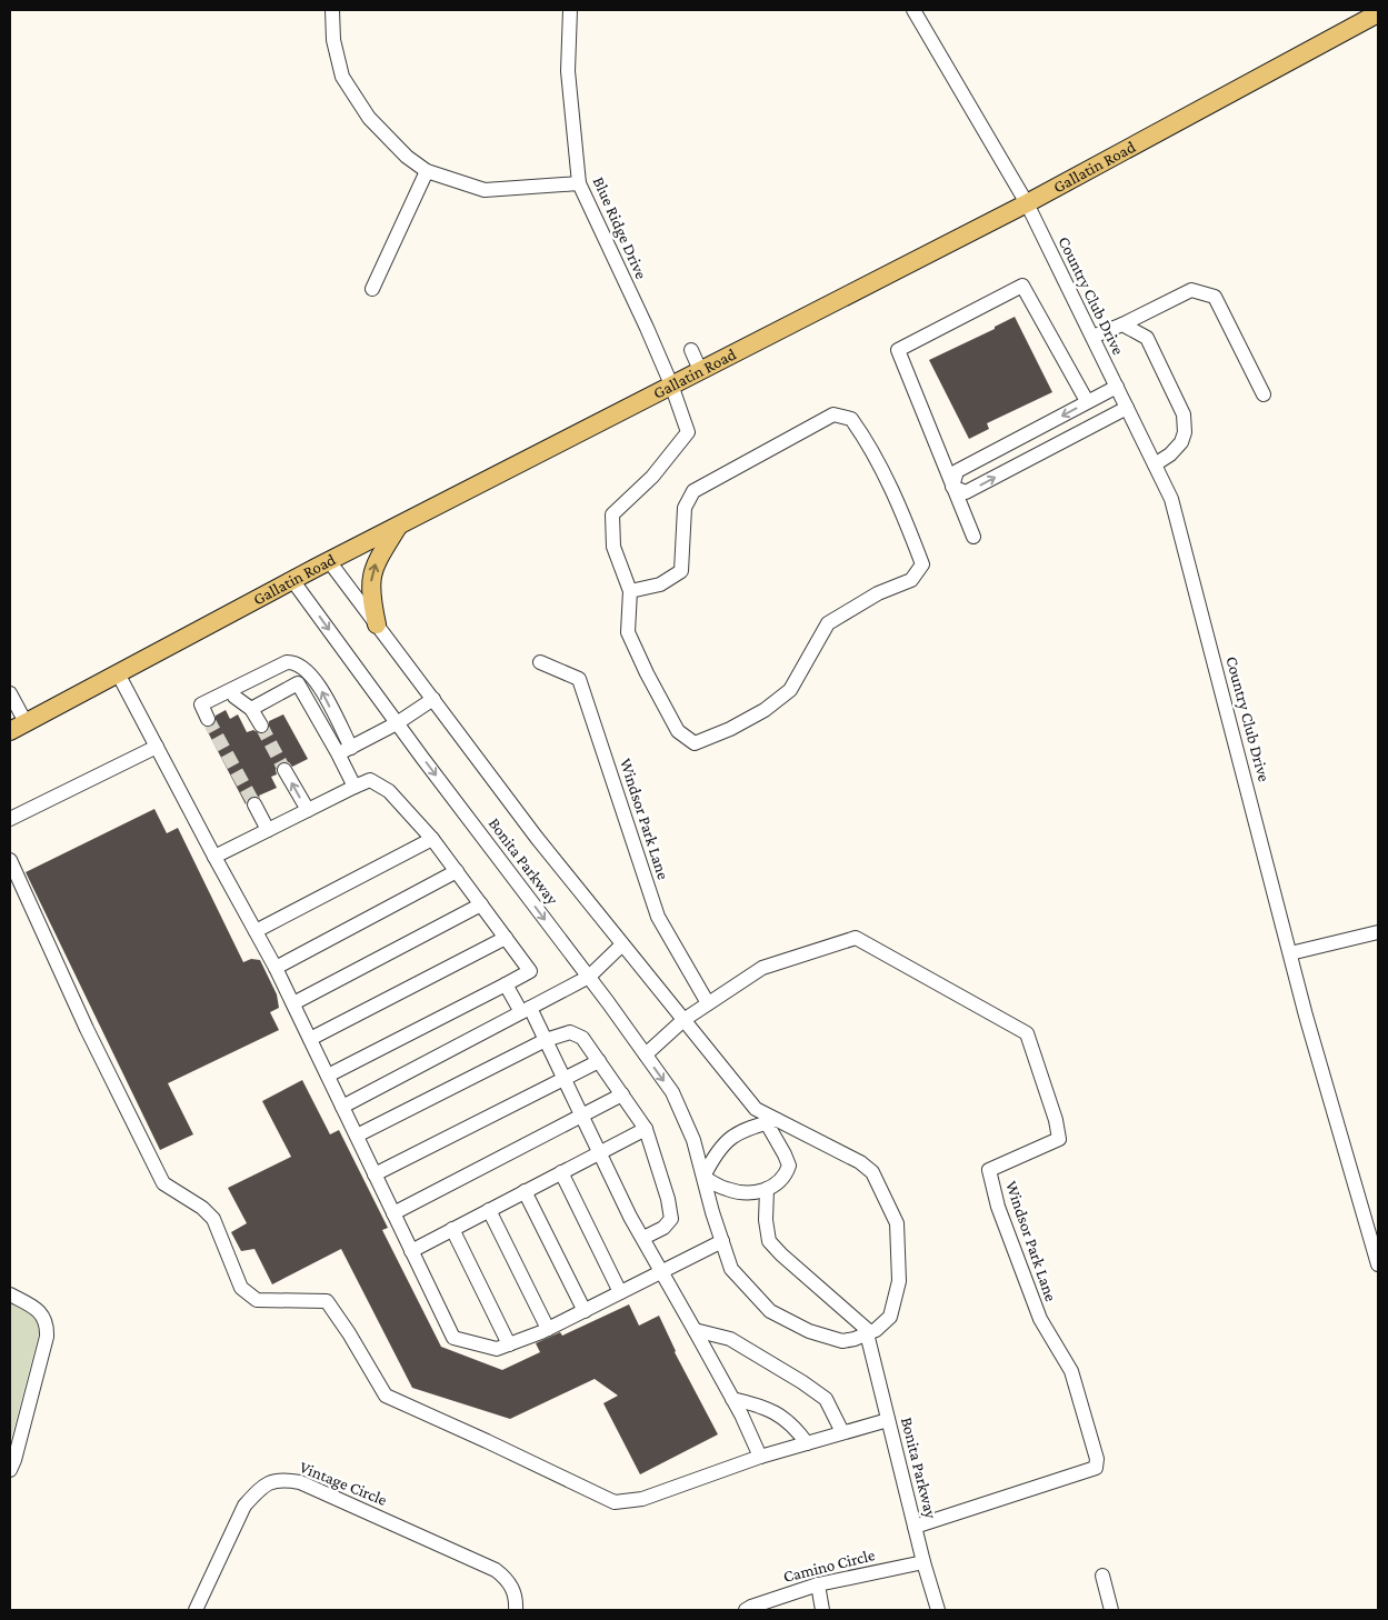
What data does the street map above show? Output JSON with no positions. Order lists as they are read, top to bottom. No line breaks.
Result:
{"streets":{"main road":["Gallatin Road"],"street":["Blue Ridge Drive","Country Club Drive","Windsor Park Lane","Bonita Parkway","Vintage Circle","Camino Circle"]},"crossings":[["Gallatin Road","Blue Ridge Drive"],["Gallatin Road","Country Club Drive"],["Gallatin Road","Bonita Parkway"],["Windsor Park Lane","Bonita Parkway"],["Bonita Parkway","Camino Circle"]]}
